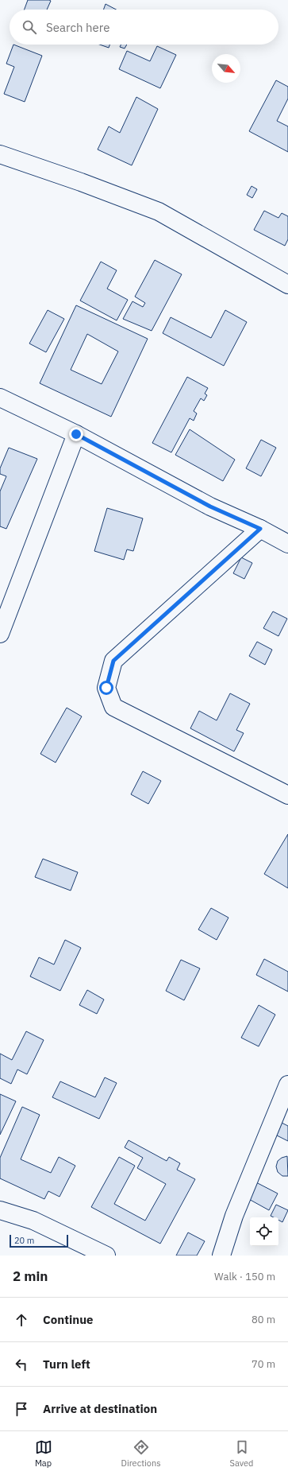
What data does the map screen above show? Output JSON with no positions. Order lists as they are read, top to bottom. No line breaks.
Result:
{"scale_bar":"20 m","north":"bottom right","page":{"search":"Search here","scale":"20 m","heading":["2 min","Walk · 150 m"],"list":[["Continue","80 m"],["Turn left","70 m"],"Arrive at destination"],"nav":["Map","Directions","Saved"]}}
